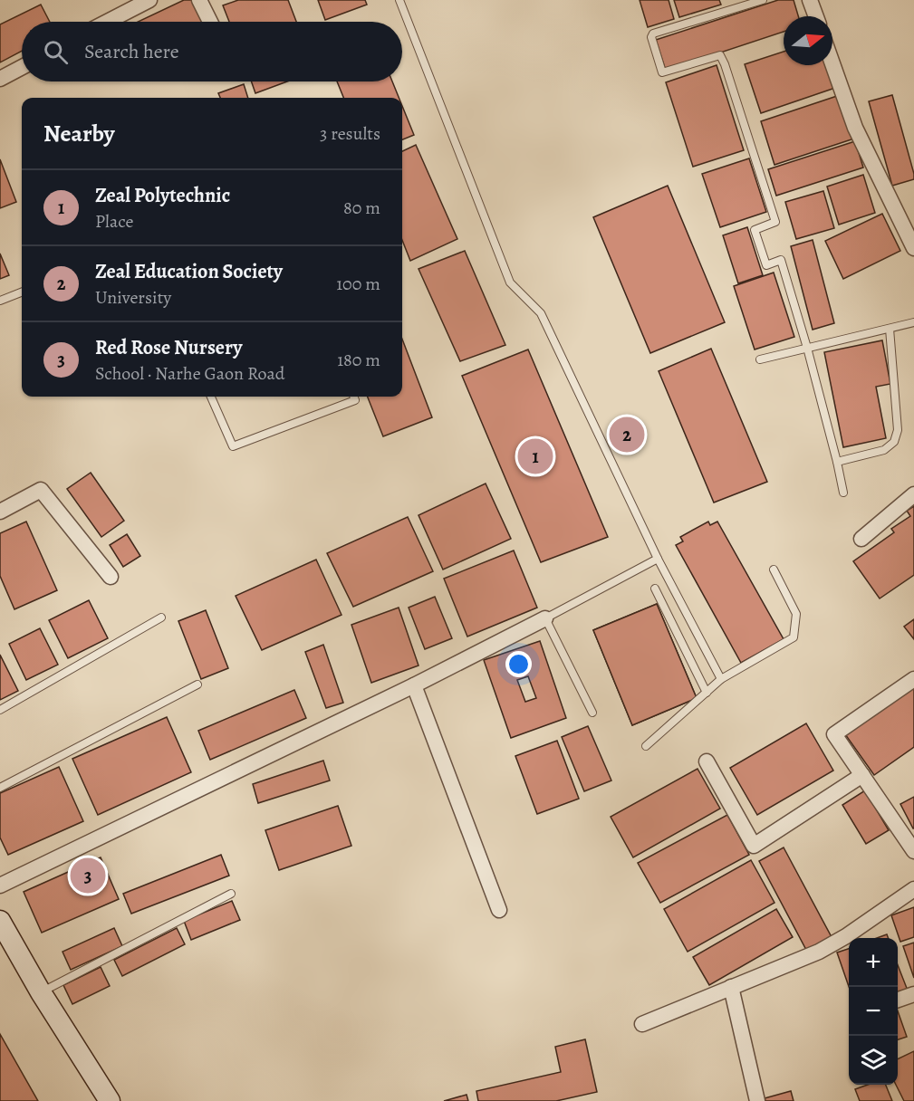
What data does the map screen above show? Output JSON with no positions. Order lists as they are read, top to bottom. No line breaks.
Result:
{"north":"right","page":{"search":"Search here","heading":["Nearby","3 results"],"list":[{"mark":"1","name":"Zeal Polytechnic","note":"Place","value":"80 m"},{"mark":"2","name":"Zeal Education Society","note":"University","value":"100 m"},{"mark":"3","name":"Red Rose Nursery","note":"School · Narhe Gaon Road","value":"180 m"}],"pins":["2","1","3"],"map_buttons":["+","−"]}}
